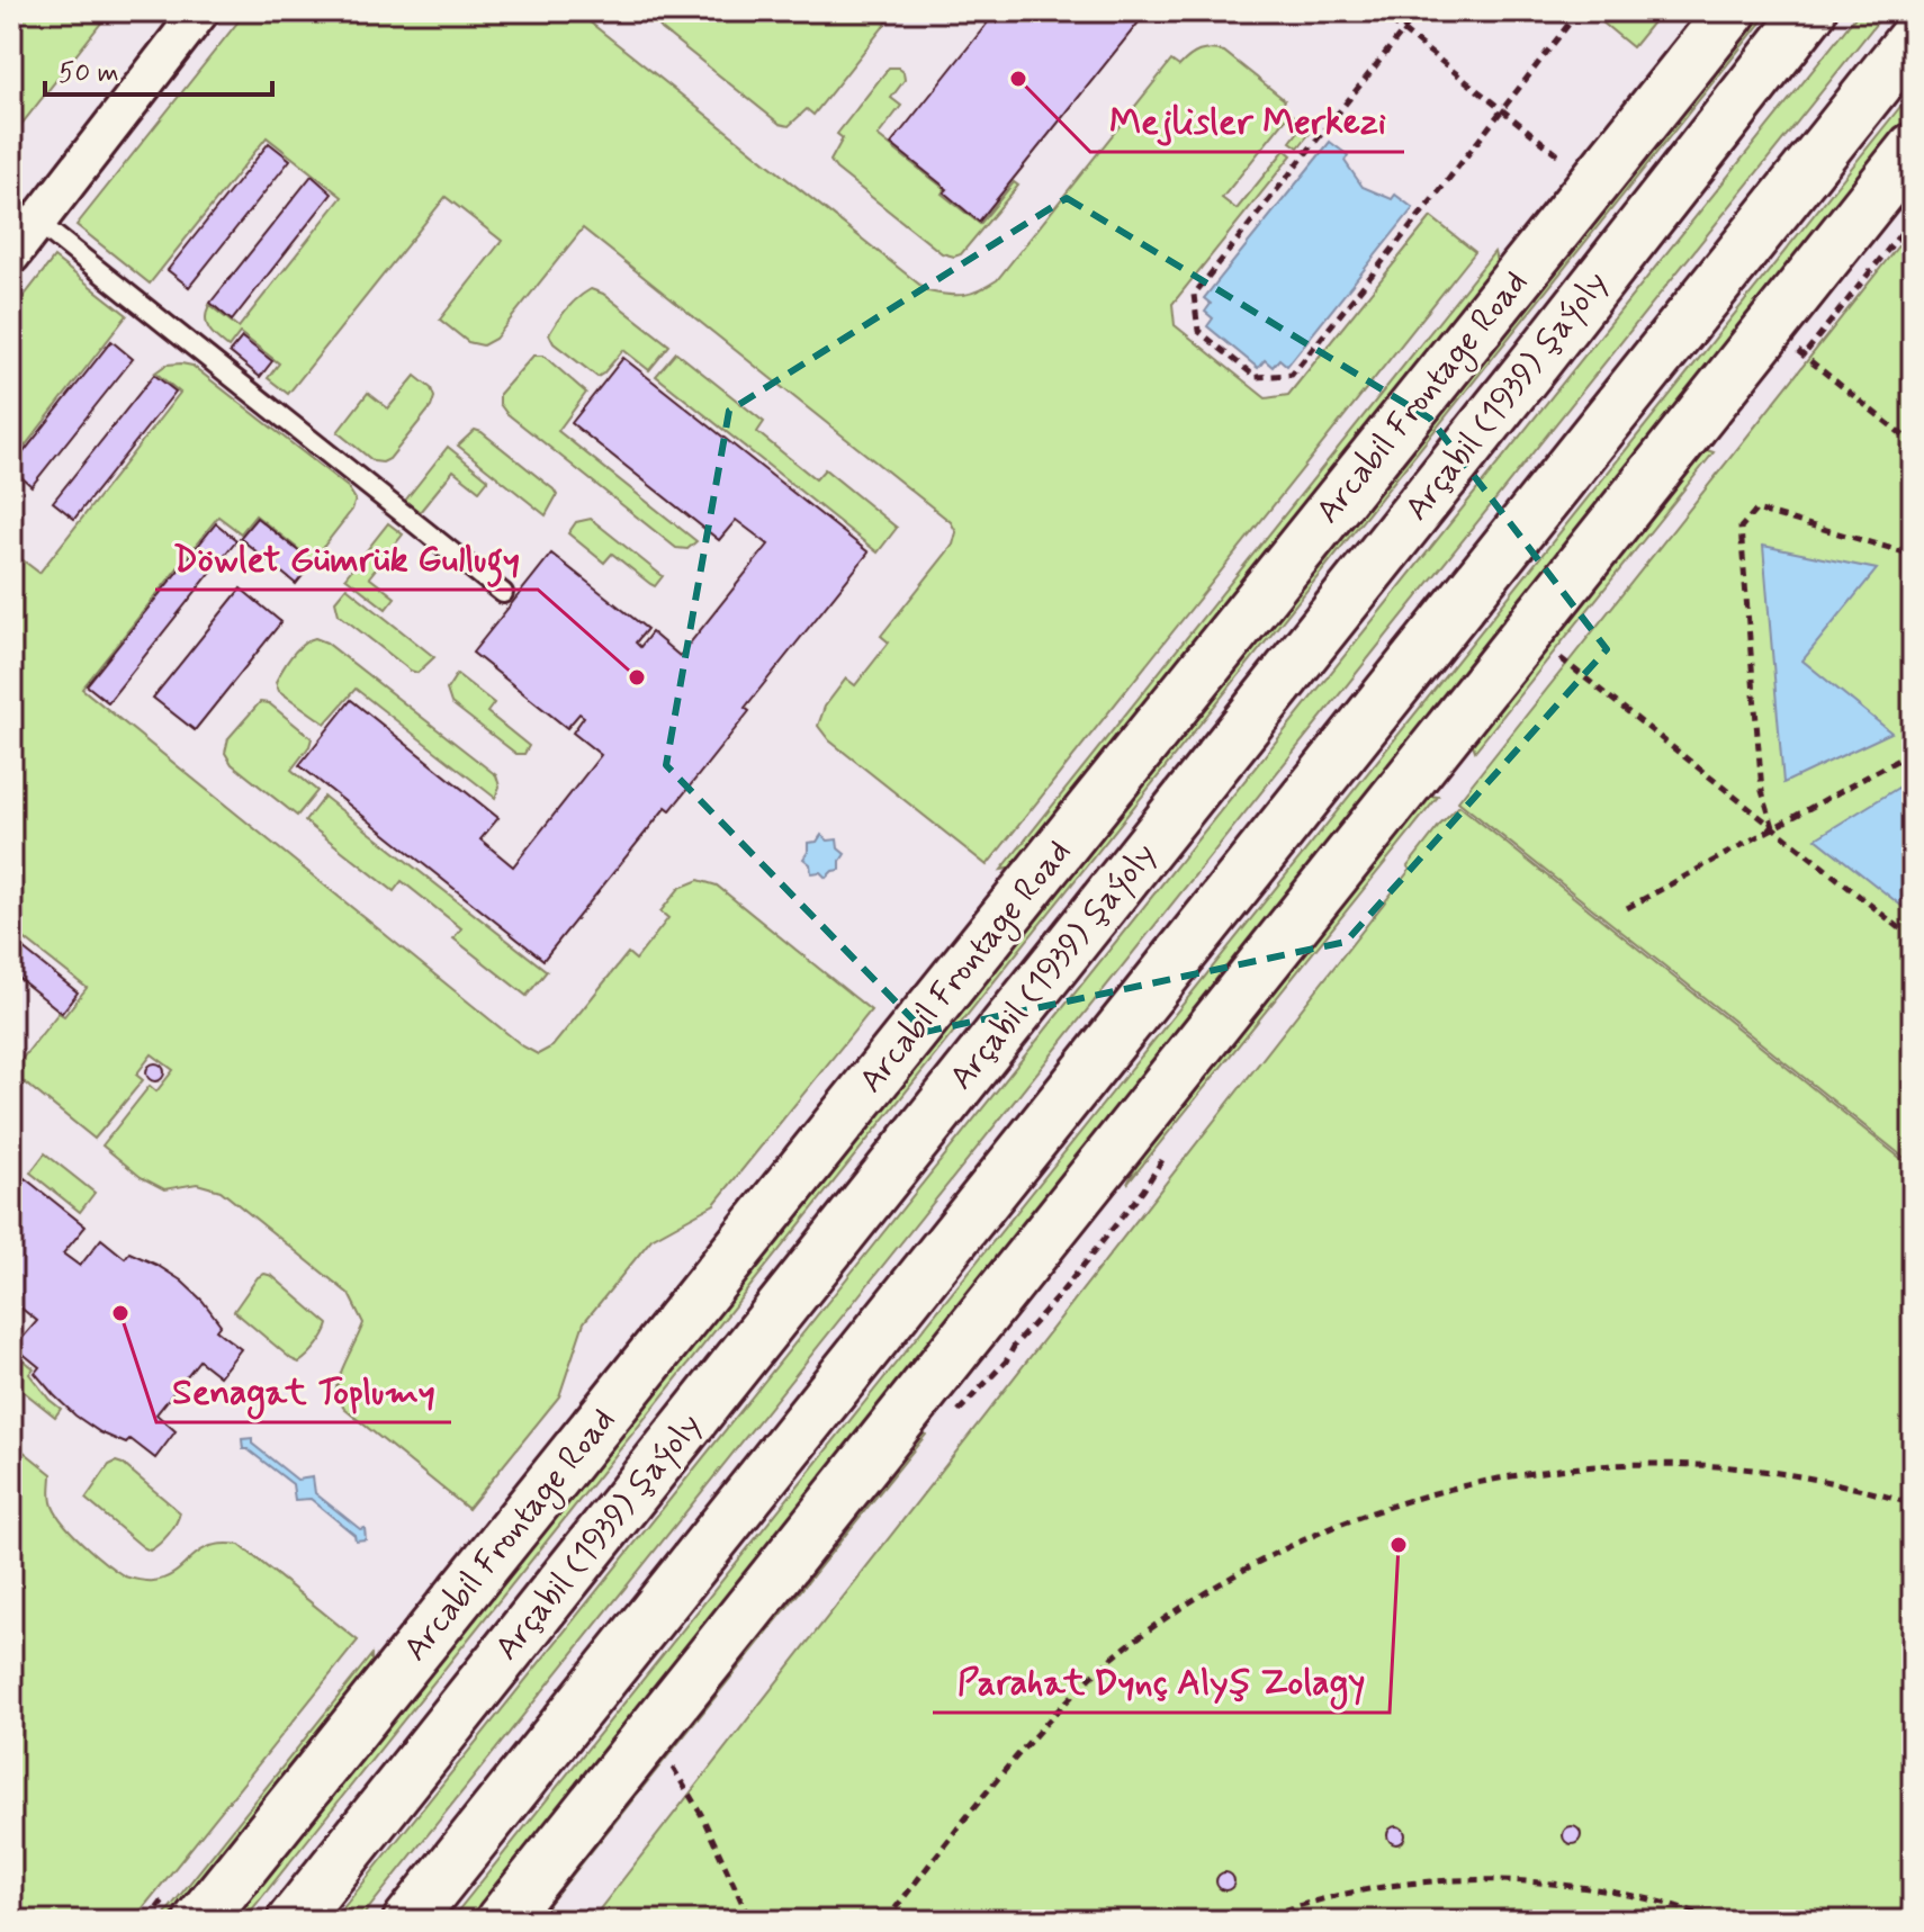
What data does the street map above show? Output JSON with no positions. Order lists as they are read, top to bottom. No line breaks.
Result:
{"streets":{"main road":["Arçabil (1939) şaýoly","Arcabil Frontage Road"]},"places":["Mejlisler Merkezi","Döwlet Gümrük Gullugy","Senagat Toplumy","Parahat Dynç Alyş Zolagy"],"scale_bar":"50 m"}
